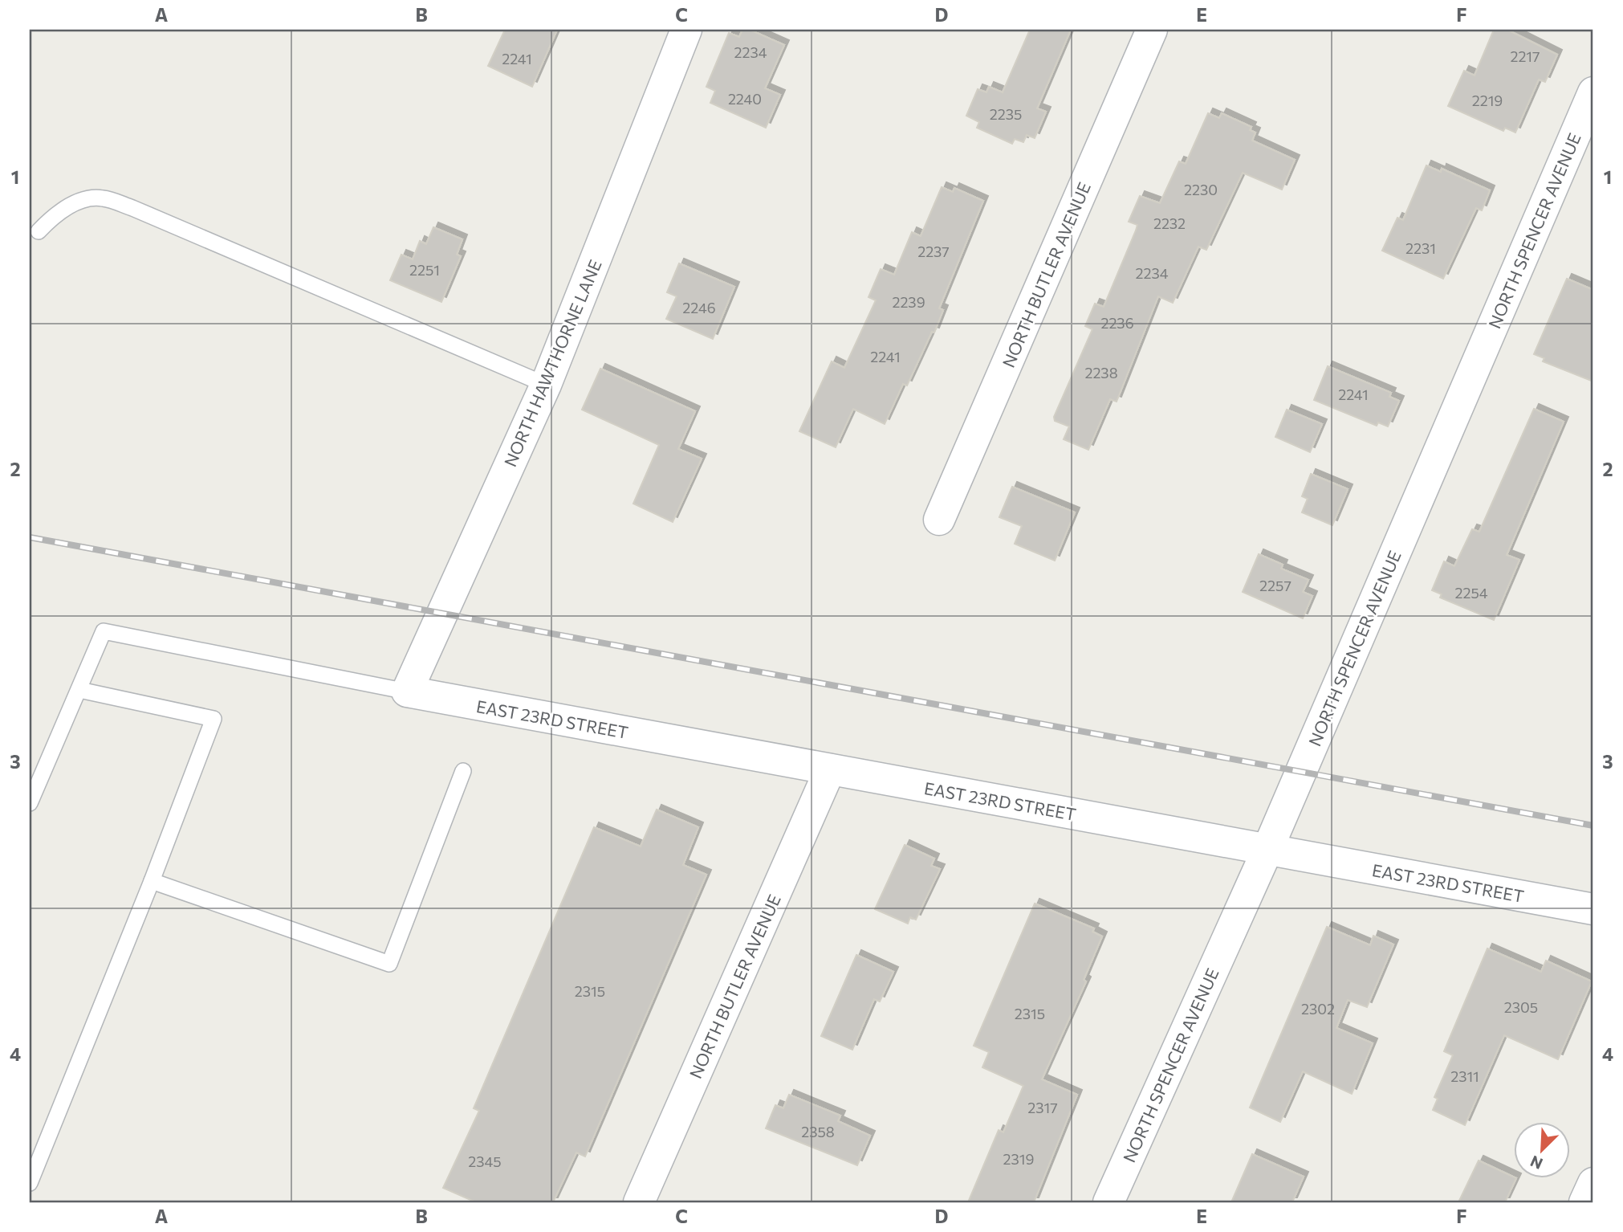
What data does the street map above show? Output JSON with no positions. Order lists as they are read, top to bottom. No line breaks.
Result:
{"streets":{"street":["NORTH SPENCER AVENUE","NORTH BUTLER AVENUE","NORTH HAWTHORNE LANE","EAST 23RD STREET"]},"crossings":[["NORTH SPENCER AVENUE","EAST 23RD STREET"],["NORTH BUTLER AVENUE","EAST 23RD STREET"],["NORTH HAWTHORNE LANE","EAST 23RD STREET"]],"house_numbers":["2234","2217","2241","2240","2219","2235","2230","2232","2231","2237","2251","2234","2239","2246","2236","2241","2238","2241","2257","2254","2315","2305","2302","2315","2311","2317","2358","2319","2345"],"north":"bottom left","grid":{"columns":["A","B","C","D","E","F"],"rows":["1","2","3","4"]}}
